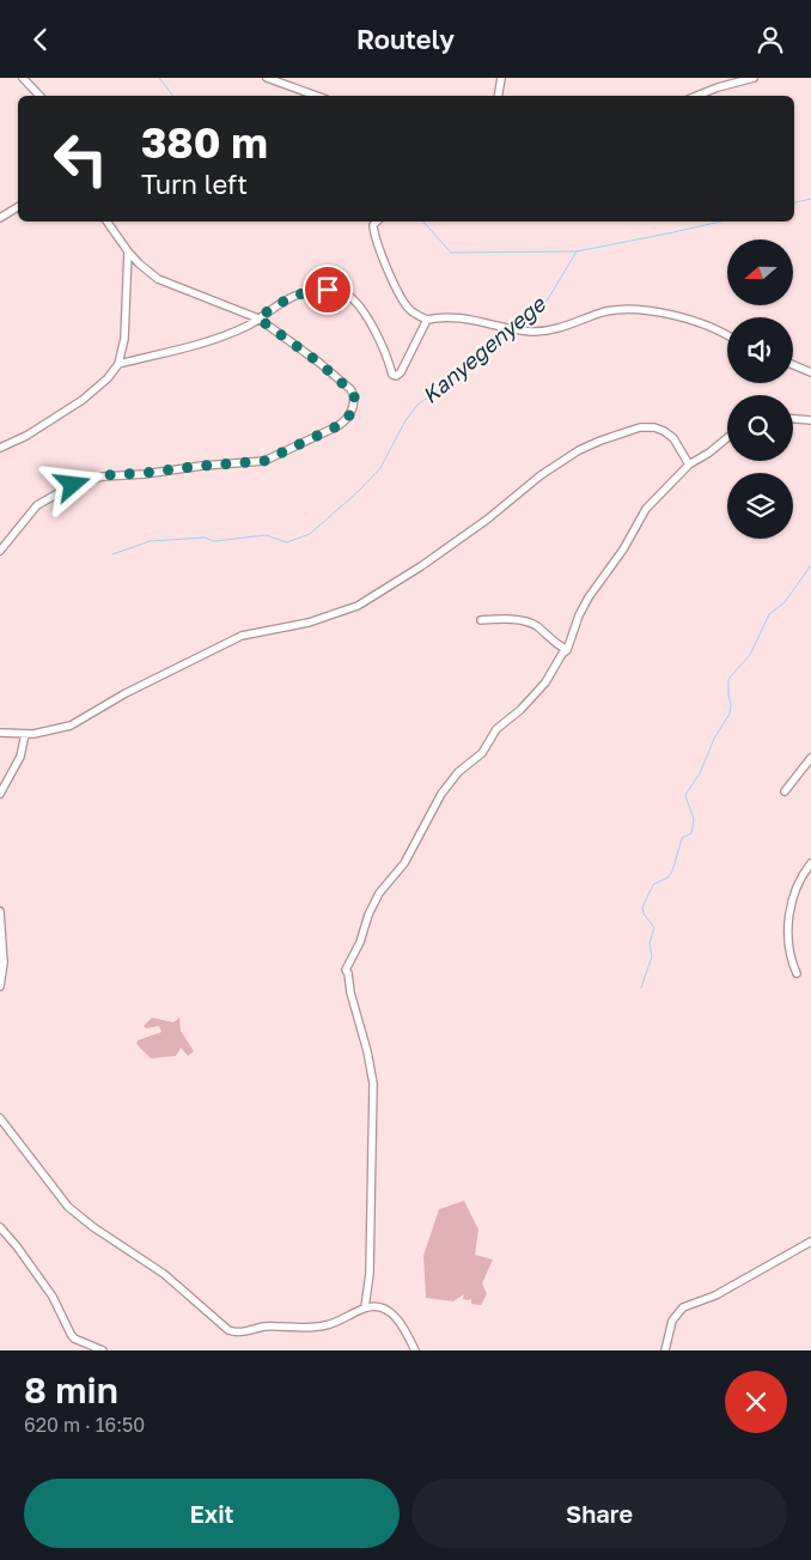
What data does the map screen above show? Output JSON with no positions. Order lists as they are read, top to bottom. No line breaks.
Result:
{"water":["Kanyegenyege"],"north":"left","page":{"header":"Routely","turn":["380 m","Turn left"],"heading":["8 min","620 m · 16:50"],"buttons":["Exit","Share"]}}
